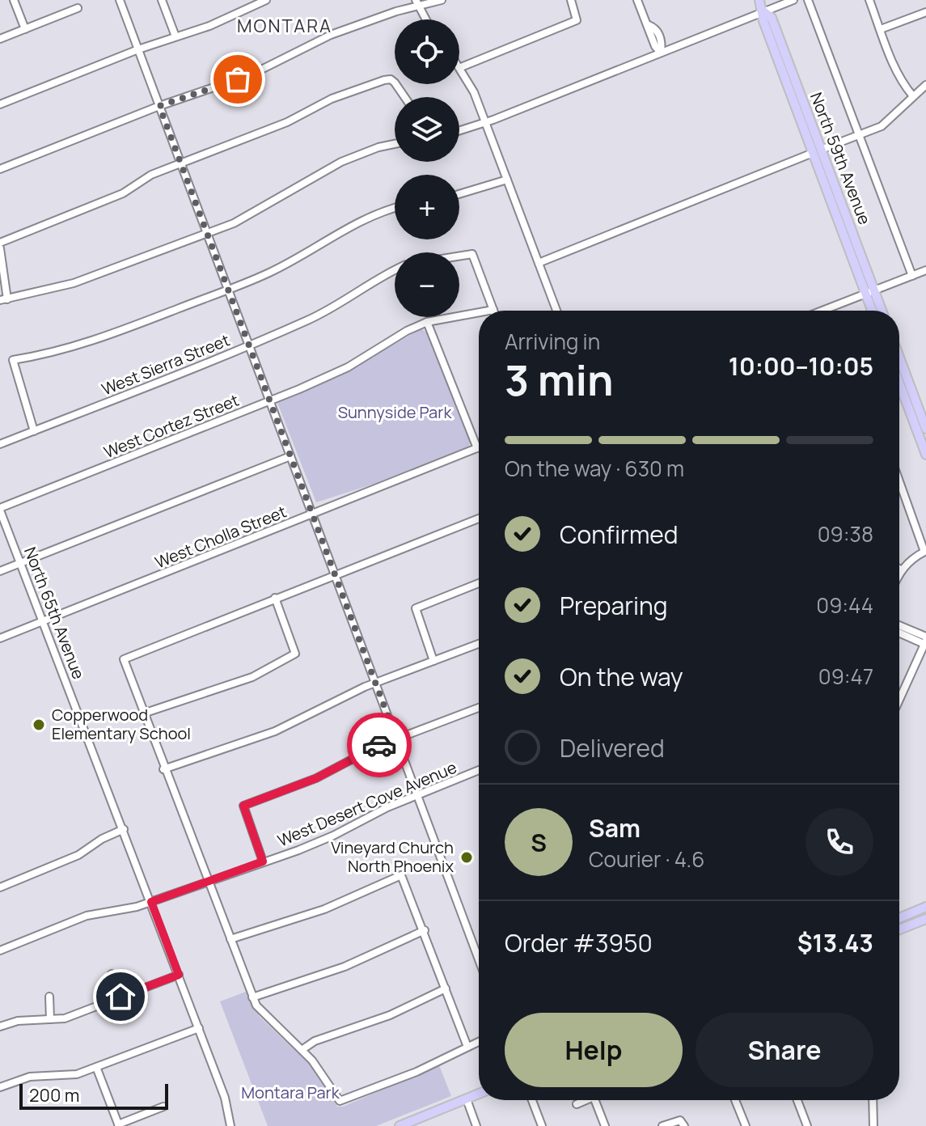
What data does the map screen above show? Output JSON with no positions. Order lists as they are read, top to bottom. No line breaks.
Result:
{"streets":{"main road":["North 59th Avenue"],"street":["West Sierra Street","West Cortez Street","West Cholla Street","North 65th Avenue","West Desert Cove Avenue"]},"crossings":[["West Cortez Street","North 65th Avenue"],["West Cholla Street","North 65th Avenue"],["North 65th Avenue","West Desert Cove Avenue"]],"districts":["MONTARA"],"parks":["Sunnyside Park","Montara Park"],"places":["Copperwood Elementary School","Vineyard Church North Phoenix"],"scale_bar":"200 m","page":{"map_buttons":["+","−"],"heading":["3 min","Arriving in","10:00–10:05"],"panel":["Sam","Courier · 4.6","Order #3950","$13.43"],"bar":"On the way · 630 m","list":[["Confirmed","09:38"],["Preparing","09:44"],["On the way","09:47"],"Delivered"],"round":"S","buttons":["Help","Share"],"scale":"200 m"}}
